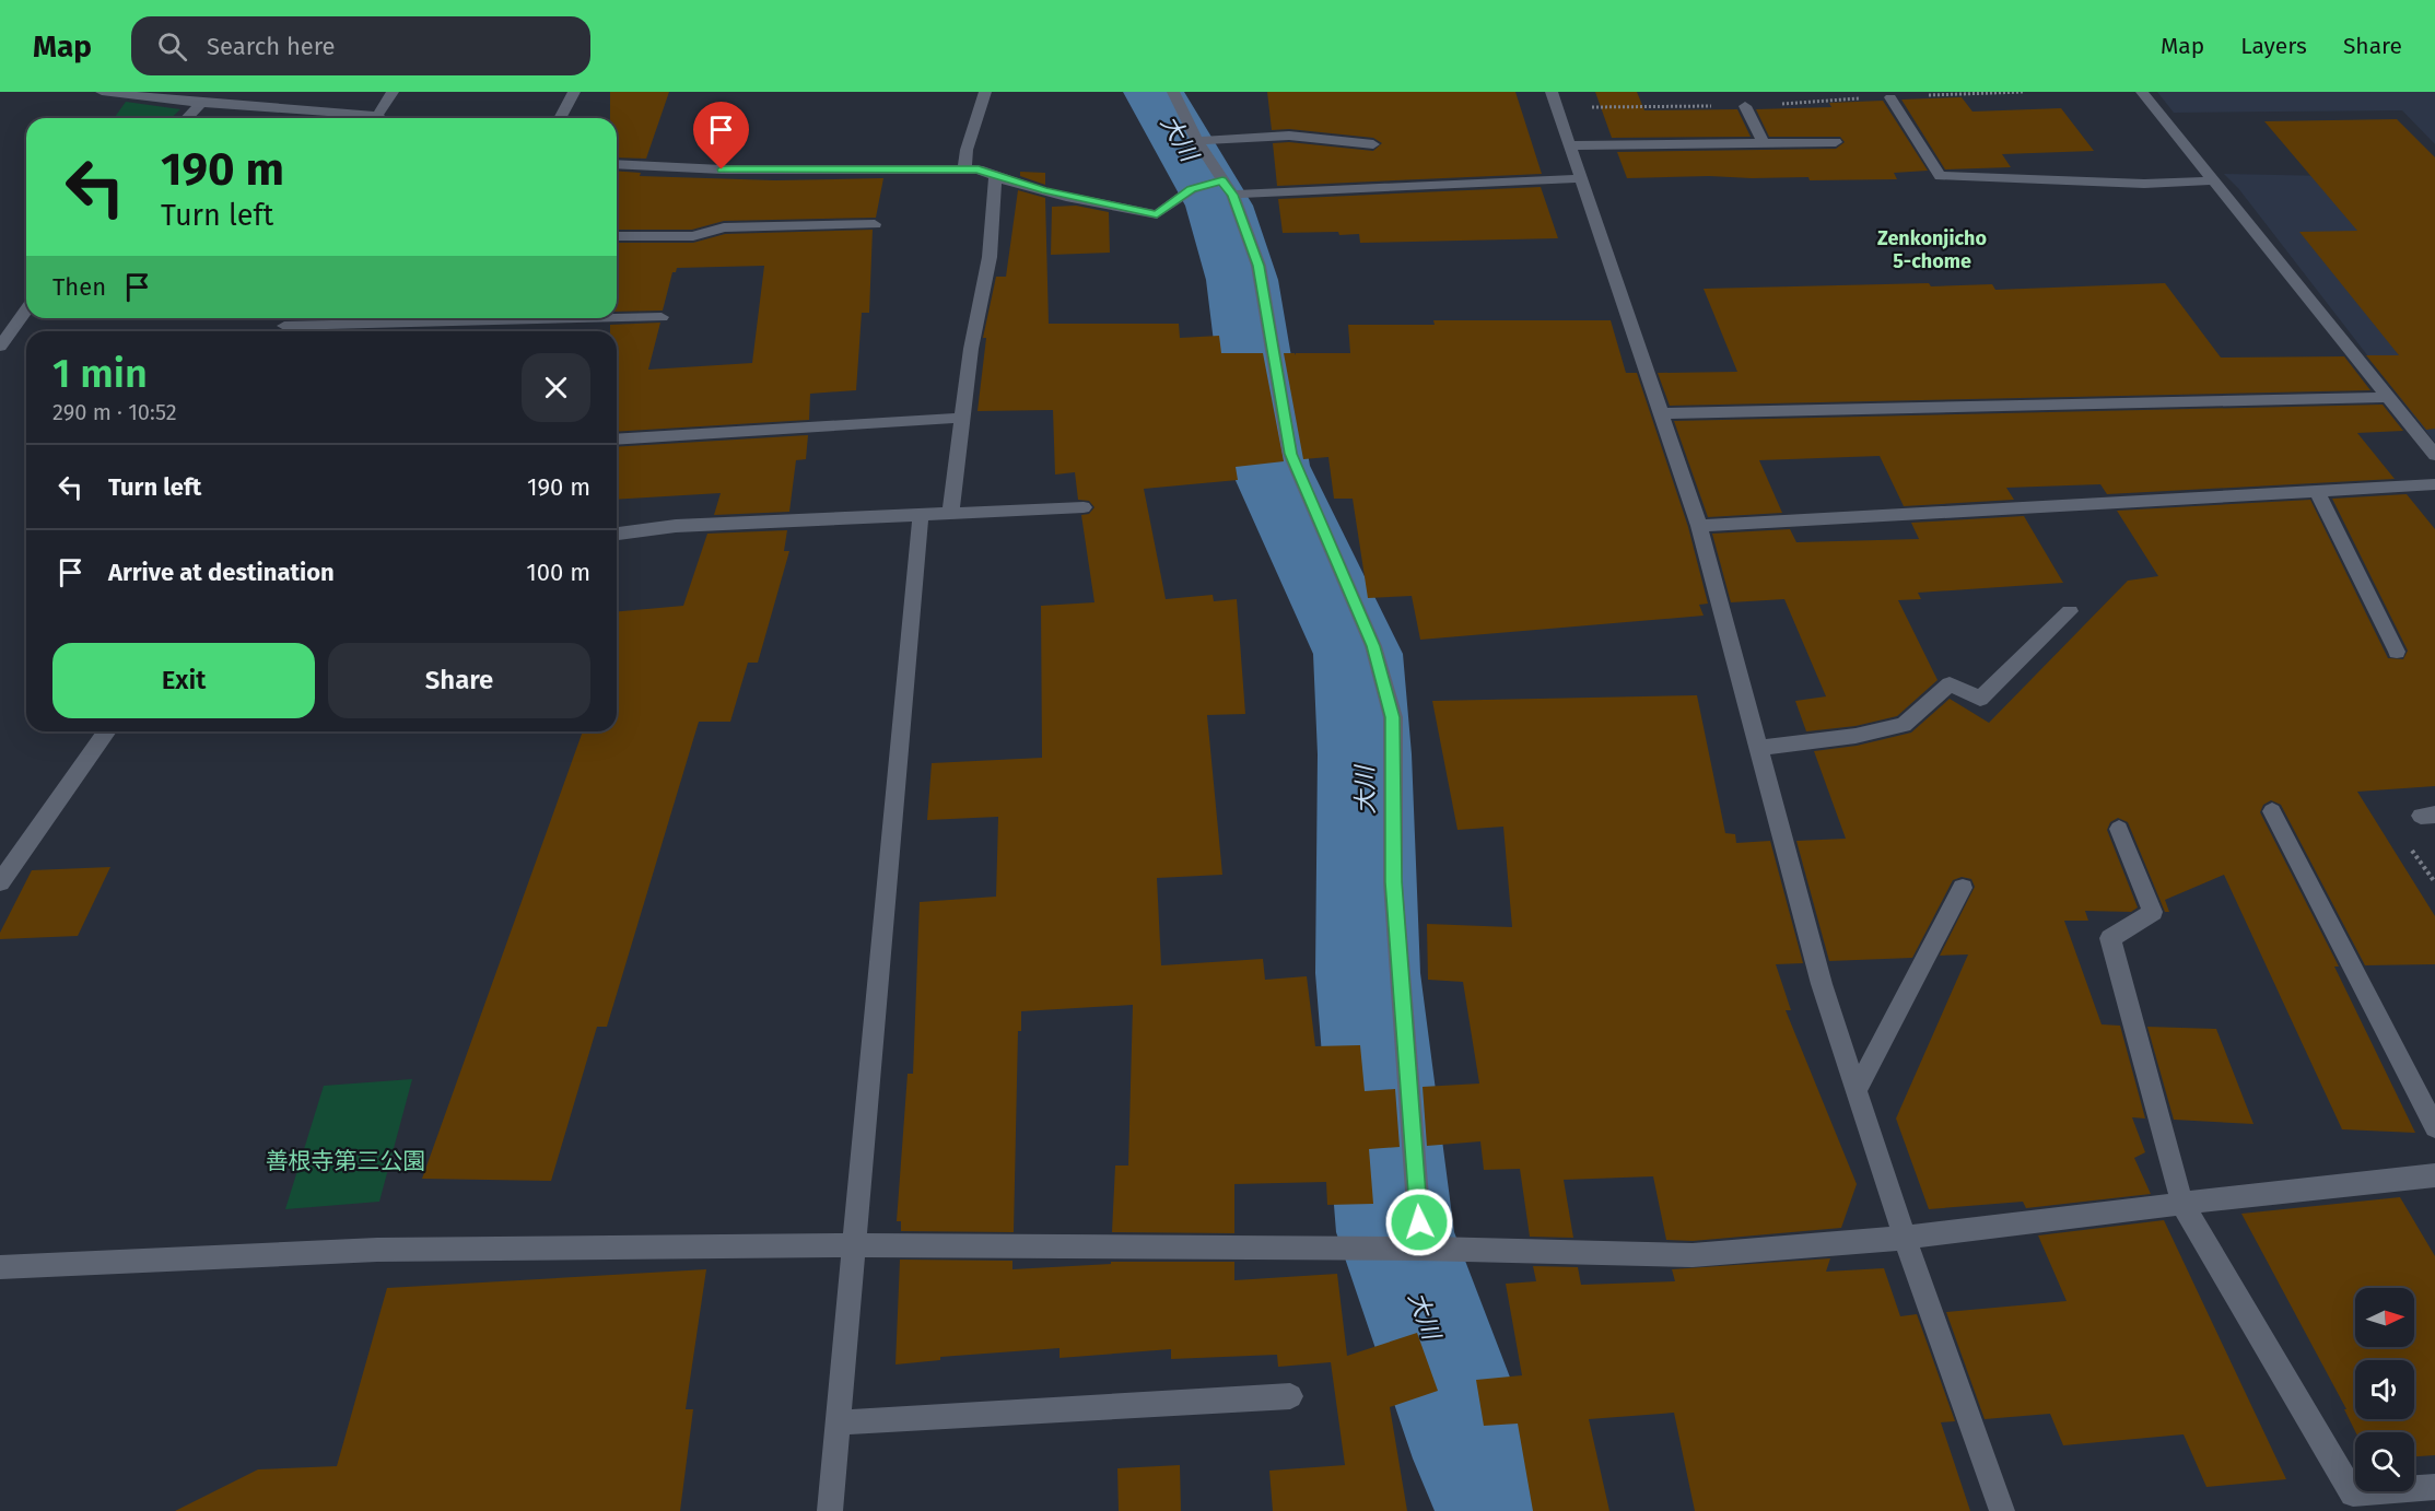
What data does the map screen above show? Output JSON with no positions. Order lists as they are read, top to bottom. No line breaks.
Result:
{"districts":["Zenkonjicho 5-chome"],"water":["大川"],"parks":["善根寺第三公園"],"north":"right","page":{"header":"Map","search":"Search here","nav":["Map","Layers","Share"],"turn":["190 m","Turn left"],"then":"Then","heading":["1 min","290 m · 10:52"],"list":[{"name":"Turn left","value":"190 m"},{"name":"Arrive at destination","value":"100 m"}],"buttons":["Exit","Share"]}}
